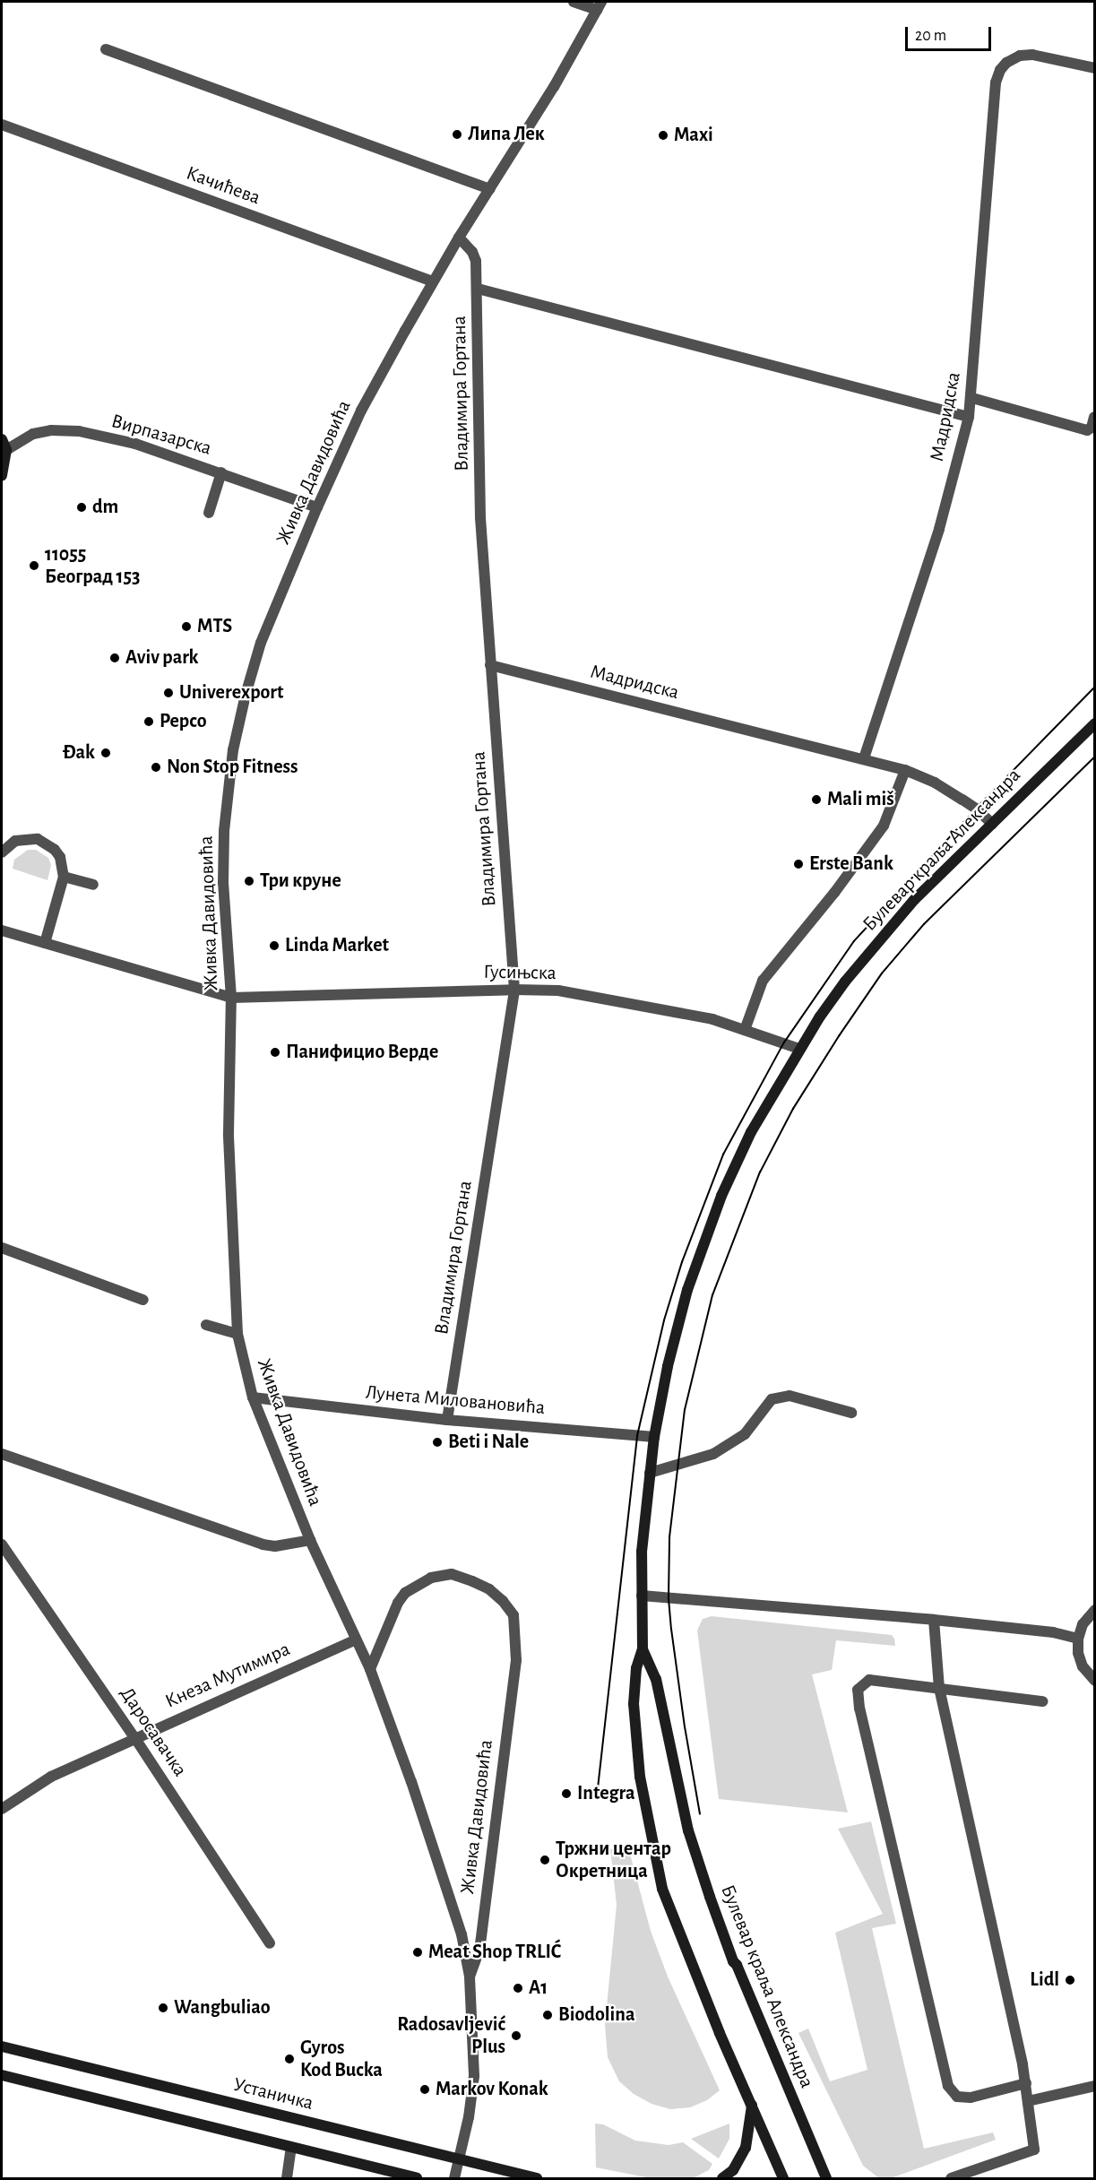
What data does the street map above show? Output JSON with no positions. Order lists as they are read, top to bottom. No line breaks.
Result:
{"streets":{"main road":["Булевар краља Александра","Устаничка"],"street":["Качићева","Владимира Гортана","Мадридска","Вирпазарска","Живка Давидовића","Гусињска","Лунета Миловановића","Кнеза Мутимира","Даросавачка"]},"crossings":[["Качићева","Живка Давидовића"],["Владимира Гортана","Мадридска"],["Владимира Гортана","Живка Давидовића"],["Владимира Гортана","Гусињска"],["Владимира Гортана","Лунета Миловановића"],["Мадридска","Булевар краља Александра"],["Вирпазарска","Живка Давидовића"],["Живка Давидовића","Гусињска"],["Живка Давидовића","Лунета Миловановића"],["Живка Давидовића","Кнеза Мутимира"],["Живка Давидовића","Устаничка"],["Булевар краља Александра","Гусињска"],["Булевар краља Александра","Лунета Миловановића"],["Кнеза Мутимира","Даросавачка"]],"places":["Липа Лек","Maxi","dm","11055 Београд 153","MTS","Aviv park","Univerexport","Pepco","Đak","Non Stop Fitness","Mali miš","Erste Bank","Три круне","Linda Market","Панифицио Верде","Beti i Nale","Integra","Тржни центар Окретница","Meat Shop TRLIĆ","Lidl","A1","Wangbuliao","Biodolina","Radosavljević Plus","Gyros Kod Bucka","Markov Konak"],"scale_bar":"20 m"}
